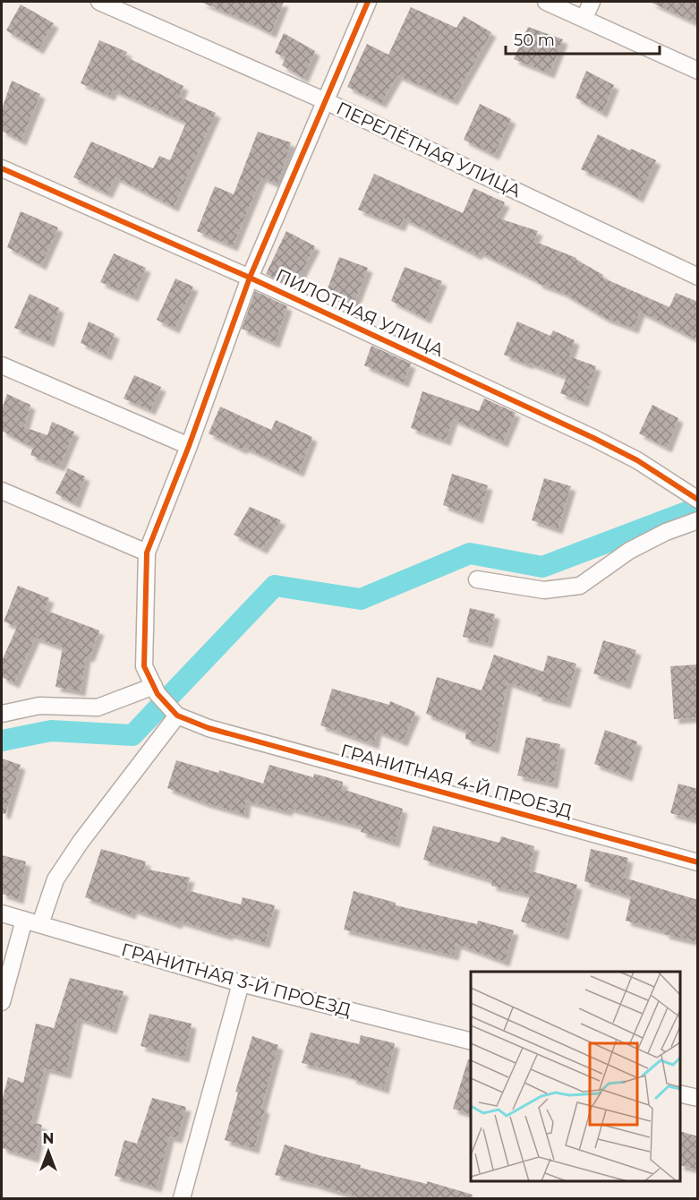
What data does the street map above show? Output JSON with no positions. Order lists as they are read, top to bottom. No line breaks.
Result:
{"streets":{"street":["ПЕРЕЛЁТНАЯ УЛИЦА","ПИЛОТНАЯ УЛИЦА","ГРАНИТНАЯ 4-Й ПРОЕЗД","ГРАНИТНАЯ 3-Й ПРОЕЗД"]},"scale_bar":"50 m","north":"top"}
